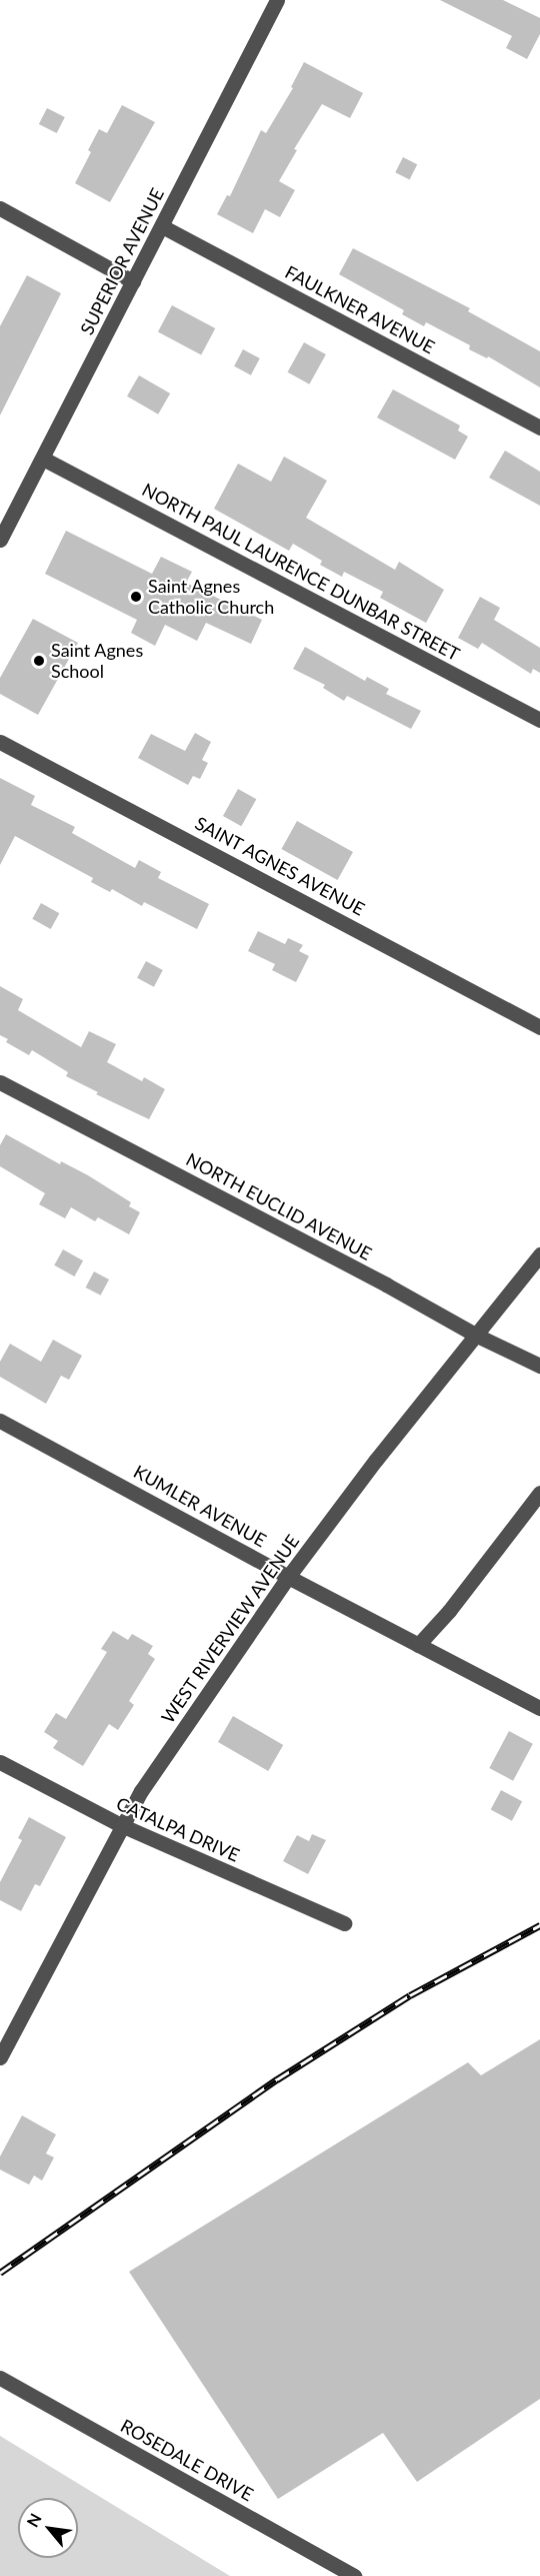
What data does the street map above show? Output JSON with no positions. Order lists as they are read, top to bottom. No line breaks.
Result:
{"streets":{"street":["SUPERIOR AVENUE","FAULKNER AVENUE","NORTH PAUL LAURENCE DUNBAR STREET","SAINT AGNES AVENUE","NORTH EUCLID AVENUE","KUMLER AVENUE","WEST RIVERVIEW AVENUE","CATALPA DRIVE","ROSEDALE DRIVE"]},"crossings":[["SUPERIOR AVENUE","FAULKNER AVENUE"],["SUPERIOR AVENUE","NORTH PAUL LAURENCE DUNBAR STREET"],["NORTH EUCLID AVENUE","WEST RIVERVIEW AVENUE"],["KUMLER AVENUE","WEST RIVERVIEW AVENUE"],["WEST RIVERVIEW AVENUE","CATALPA DRIVE"]],"places":["Saint Agnes Catholic Church","Saint Agnes School"],"north":"top left"}
